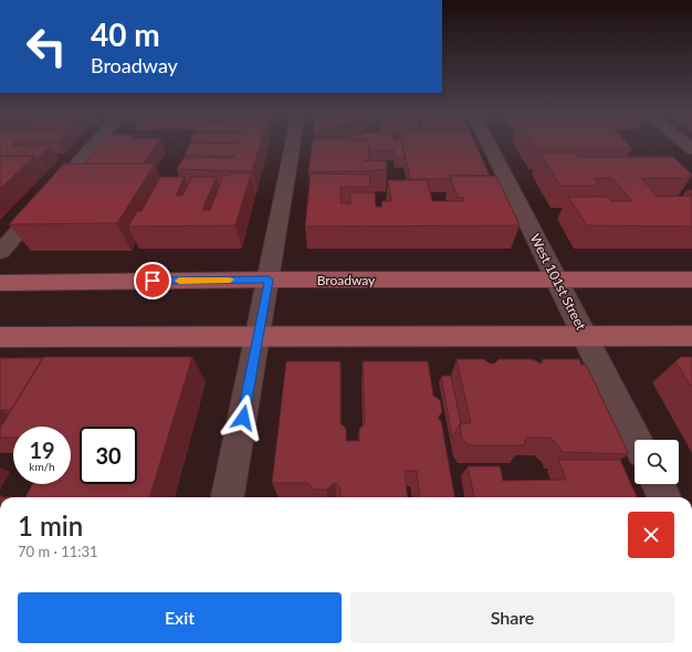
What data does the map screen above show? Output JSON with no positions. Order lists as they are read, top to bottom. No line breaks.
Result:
{"streets":{"main road":["Broadway"],"street":["West 101st Street"]},"crossings":[["Broadway","West 101st Street"]],"page":{"turn":["40 m","Broadway"],"speed":"19 km/h","limit":"30","heading":["1 min","70 m · 11:31"],"buttons":["Exit","Share"]}}
